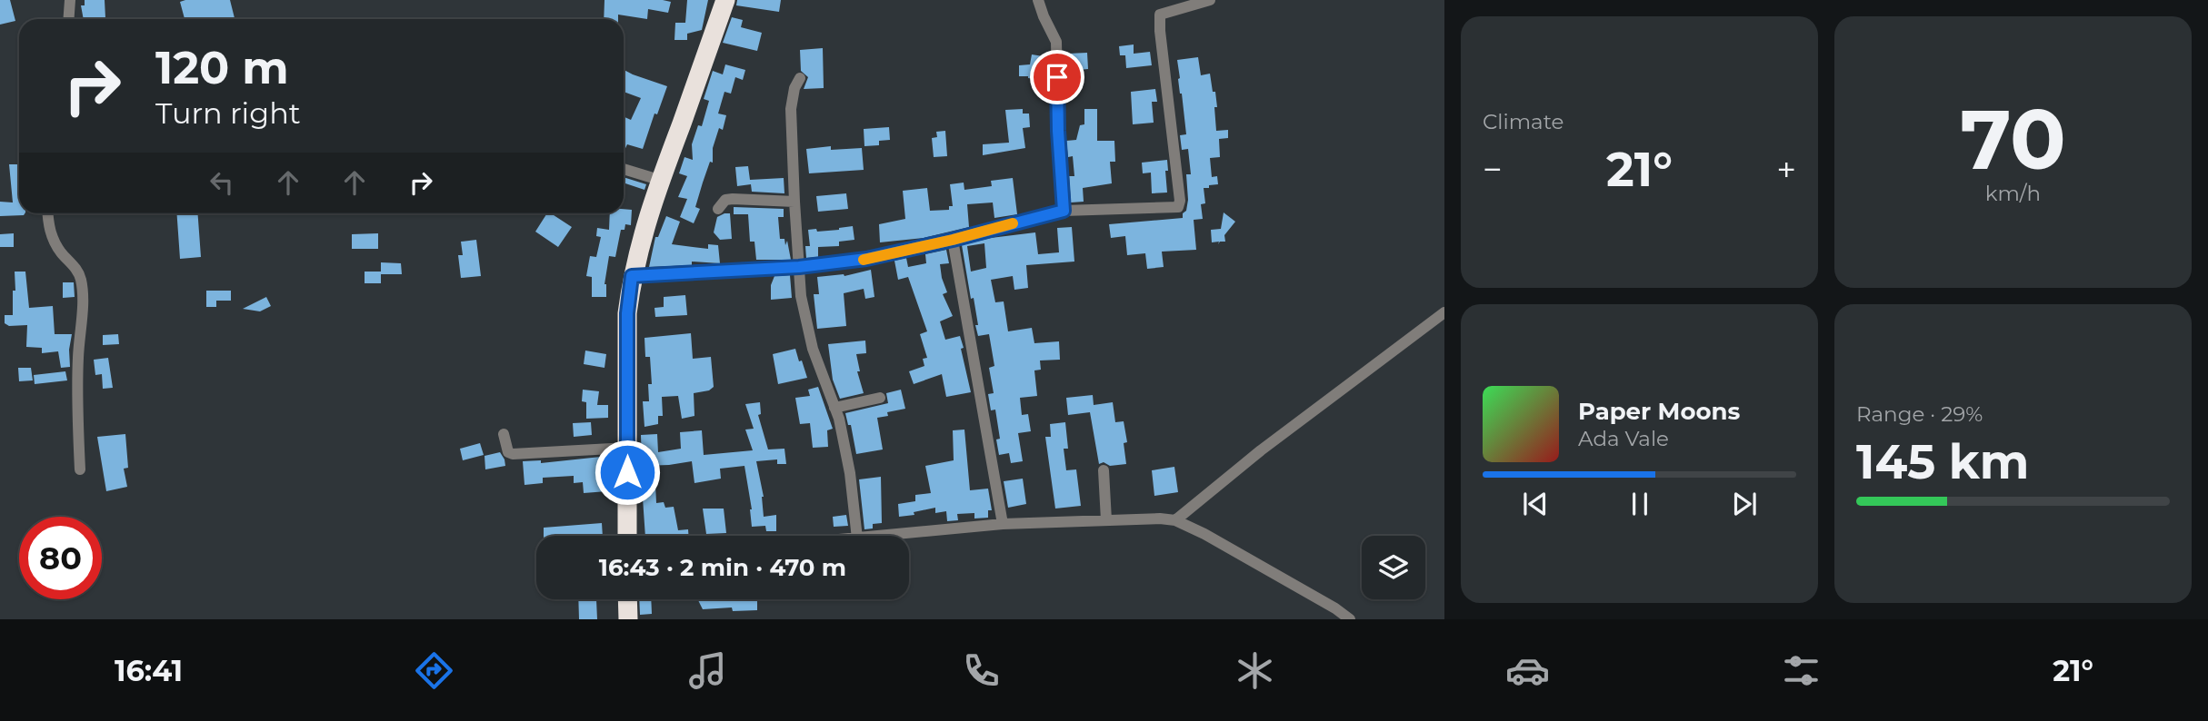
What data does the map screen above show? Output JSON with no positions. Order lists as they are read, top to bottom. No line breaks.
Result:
{"page":{"tile":["Climate",["70","km/h"],["Range · 29%","145 km"]],"turn":["120 m","Turn right"],"heat":["−","21°","+"],"song":["Paper Moons","Ada Vale"],"limit":"80","trip":"16:43 · 2 min · 470 m","tabs":["16:41","21°"]}}
